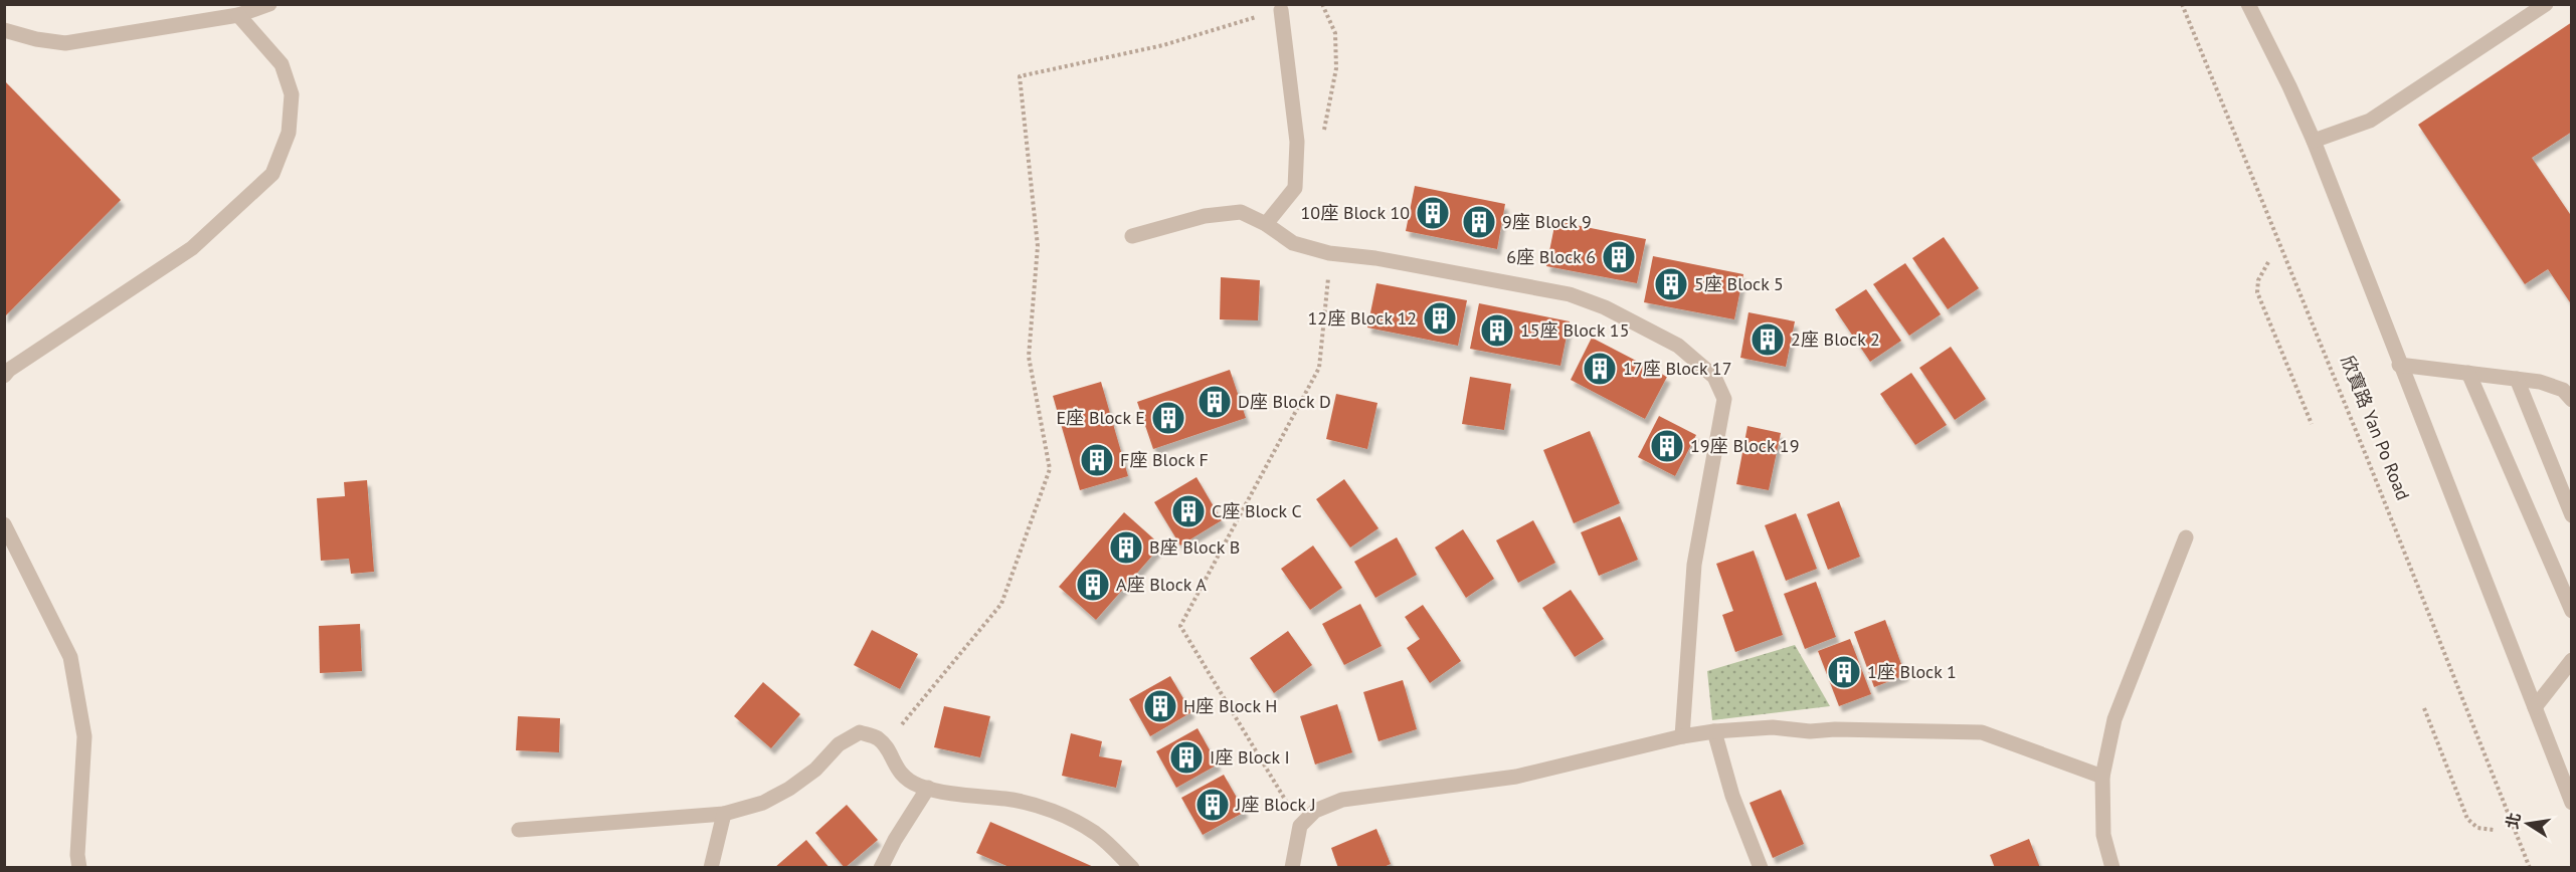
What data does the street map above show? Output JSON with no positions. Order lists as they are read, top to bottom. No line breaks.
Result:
{"streets":{"path":["欣寶路 Yan Po Road"]},"places":{"building":["10座 Block 10","9座 Block 9","6座 Block 6","5座 Block 5","12座 Block 12","15座 Block 15","2座 Block 2","17座 Block 17","D座 Block D","E座 Block E","19座 Block 19","F座 Block F","C座 Block C","B座 Block B","A座 Block A","1座 Block 1","H座 Block H","I座 Block I","J座 Block J"]},"north":"left"}
